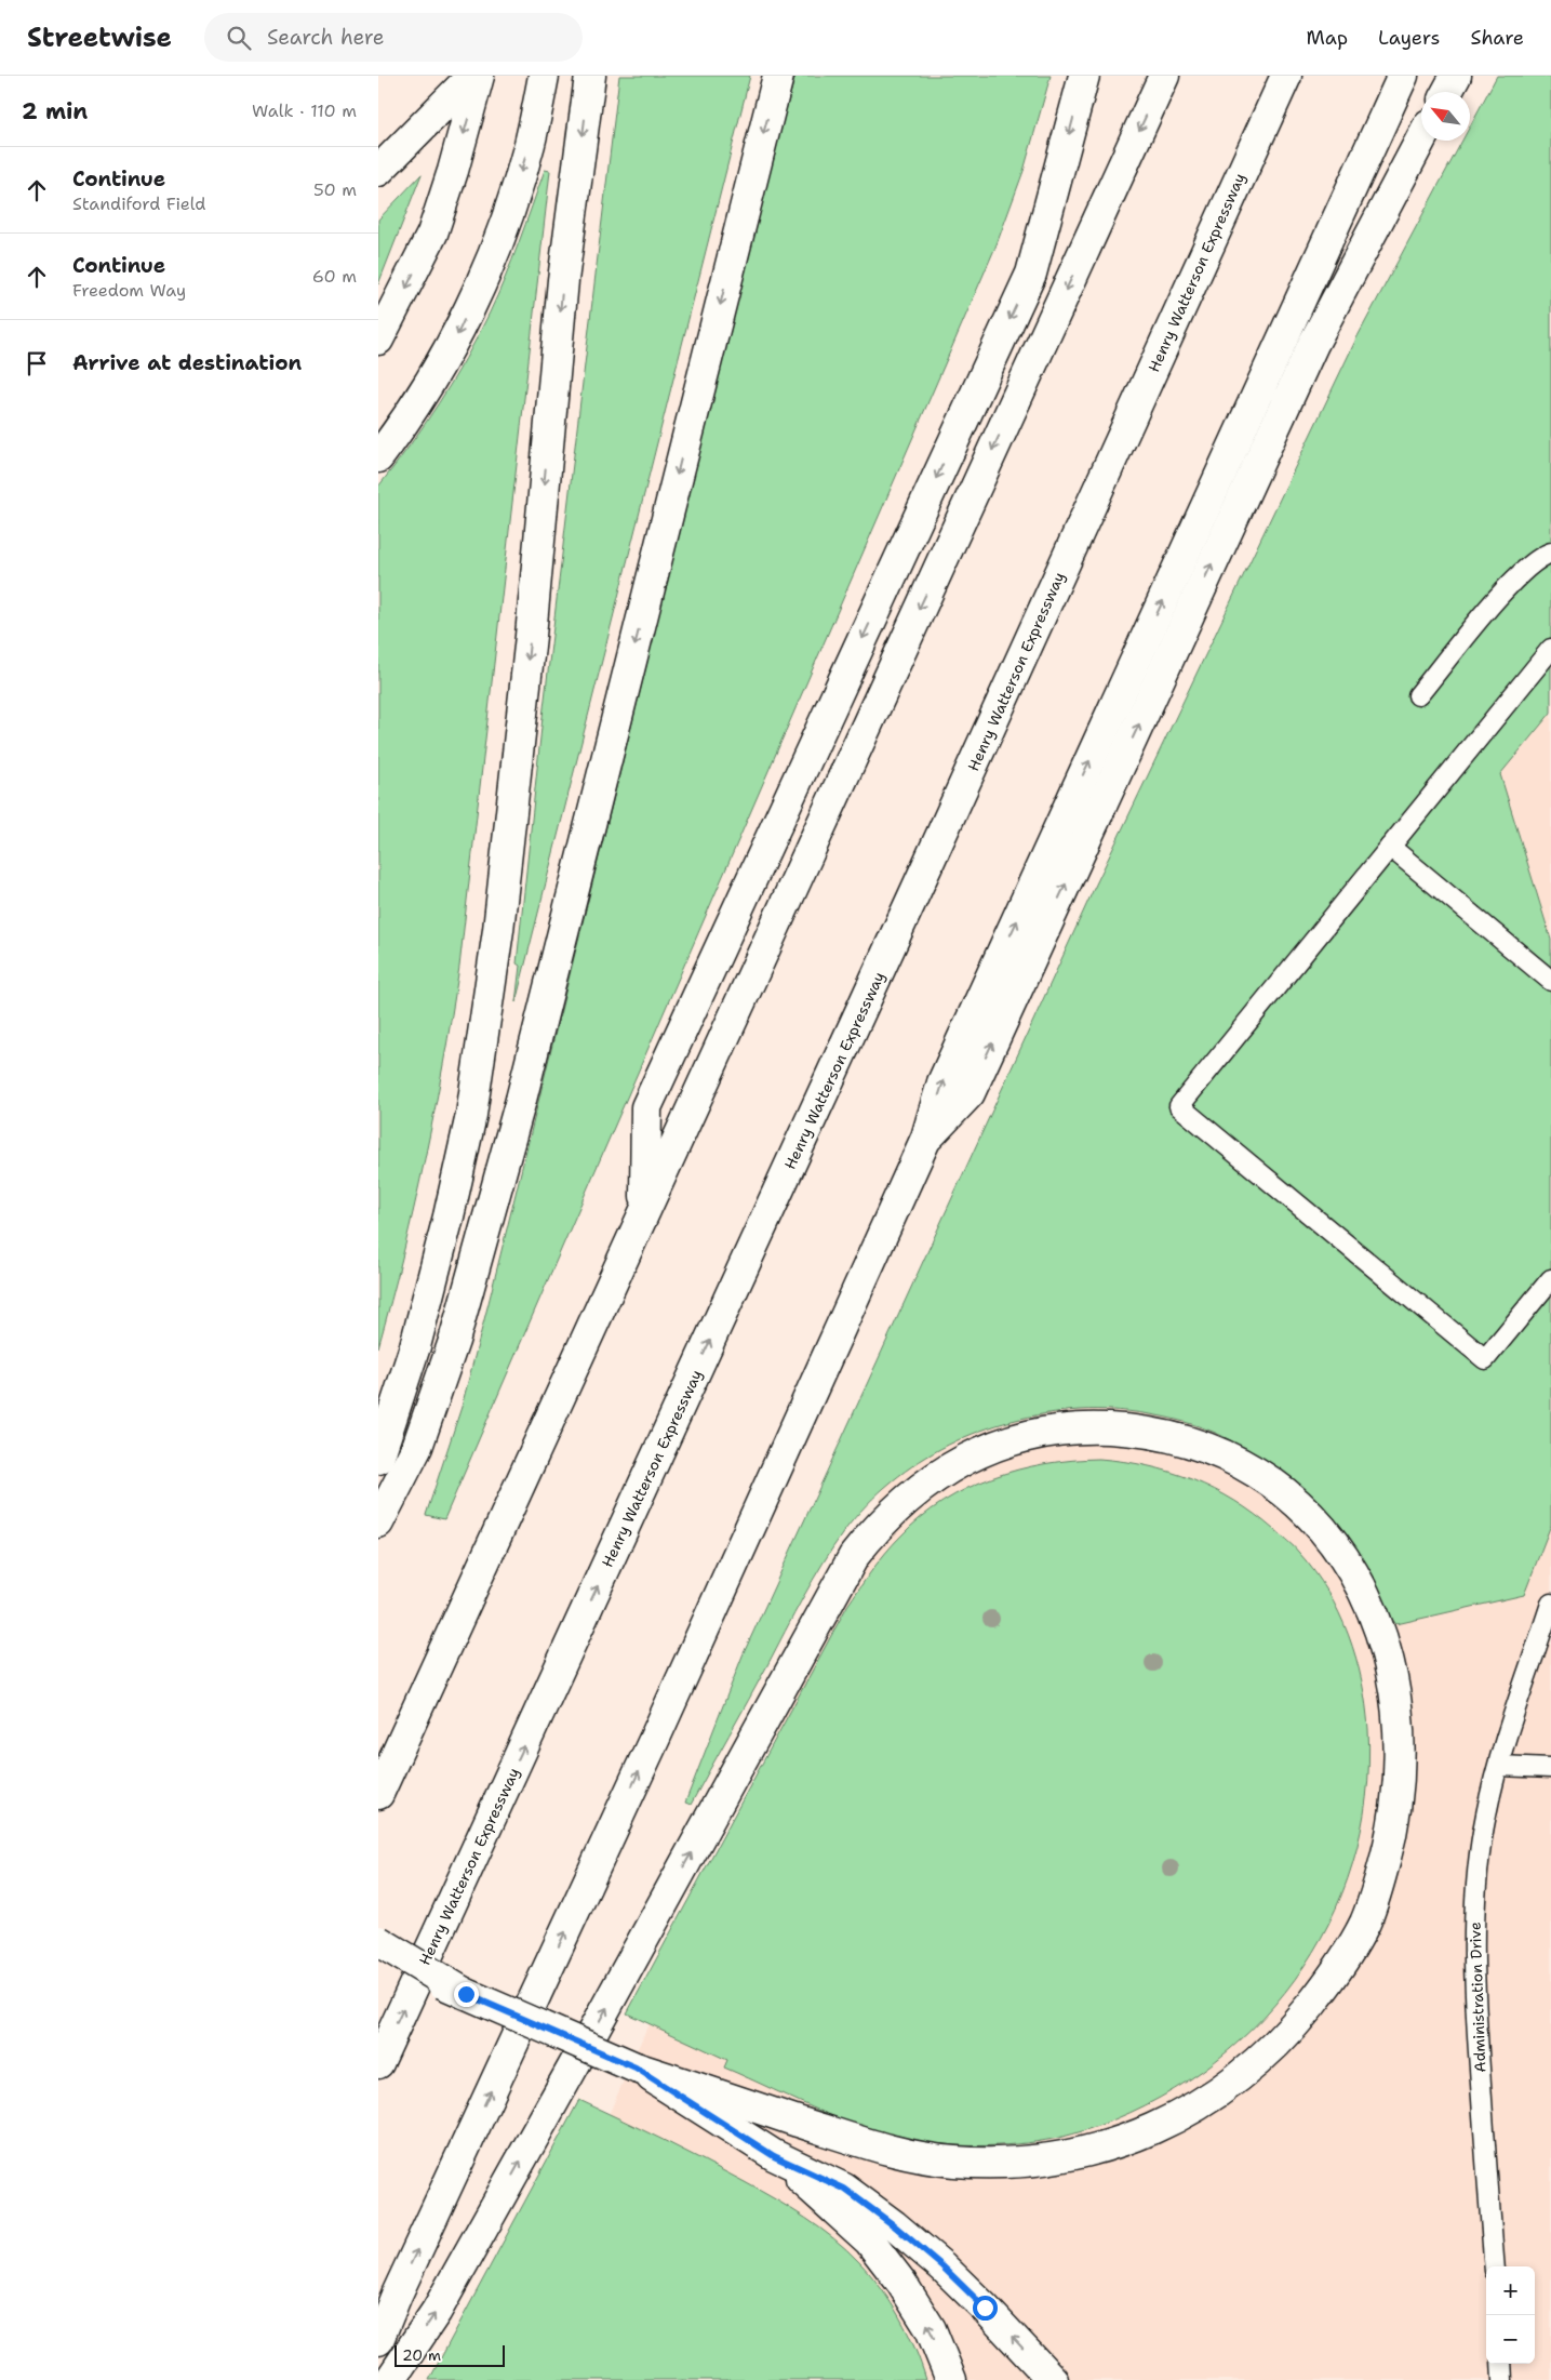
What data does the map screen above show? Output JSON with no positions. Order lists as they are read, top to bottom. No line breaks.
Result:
{"streets":{"main road":["Henry Watterson Expressway"],"lane":["Administration Drive"]},"scale_bar":"20 m","north":"top left","page":{"header":"Streetwise","search":"Search here","nav":["Map","Layers","Share"],"heading":["2 min","Walk · 110 m"],"list":[["Continue","Standiford Field","50 m"],["Continue","Freedom Way","60 m"],"Arrive at destination"],"map_buttons":["+","−"],"scale":"20 m"}}
